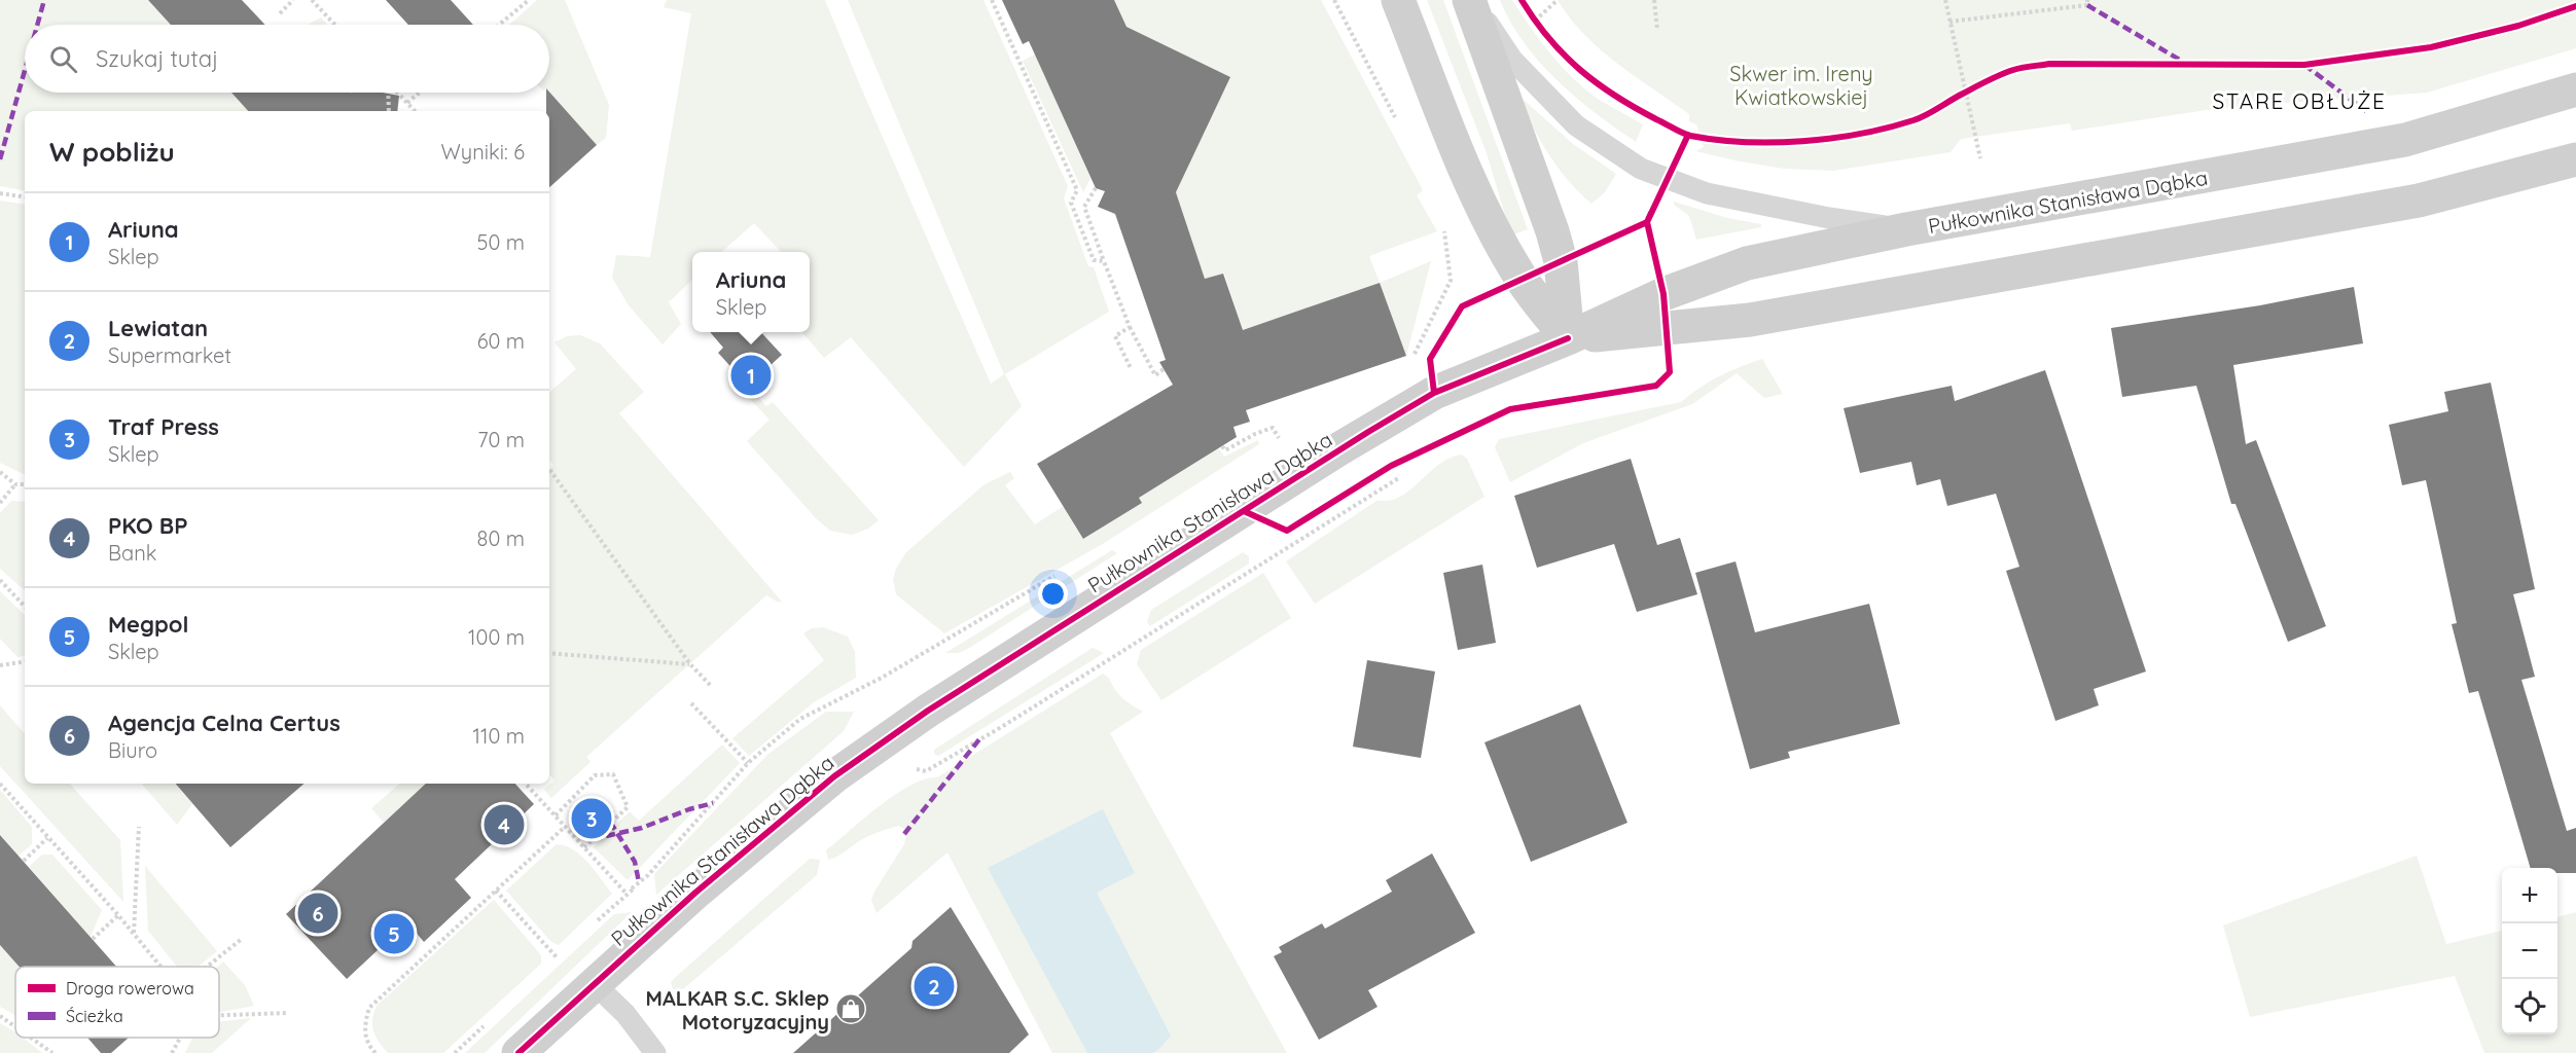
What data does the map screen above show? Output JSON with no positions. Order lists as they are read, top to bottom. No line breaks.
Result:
{"streets":{"main road":["Pułkownika Stanisława Dąbka"]},"districts":["STARE OBŁUŻE"],"parks":["Skwer im. Ireny Kwiatkowskiej"],"places":{"shop":["MALKAR S.C. Sklep Motoryzacyjny"]},"legend":["Droga rowerowa","Ścieżka"],"page":{"search":"Szukaj tutaj","heading":["W pobliżu","Wyniki: 6"],"list":[{"mark":"1","name":"Ariuna","note":"Sklep","value":"50 m"},{"mark":"2","name":"Lewiatan","note":"Supermarket","value":"60 m"},{"mark":"3","name":"Traf Press","note":"Sklep","value":"70 m"},{"mark":"4","name":"PKO BP","note":"Bank","value":"80 m"},{"mark":"5","name":"Megpol","note":"Sklep","value":"100 m"},{"mark":"6","name":"Agencja Celna Certus","note":"Biuro","value":"110 m"}],"popup":["Ariuna","Sklep"],"pins":["1","3","4","6","5","2"],"map_buttons":["+","−"]}}
